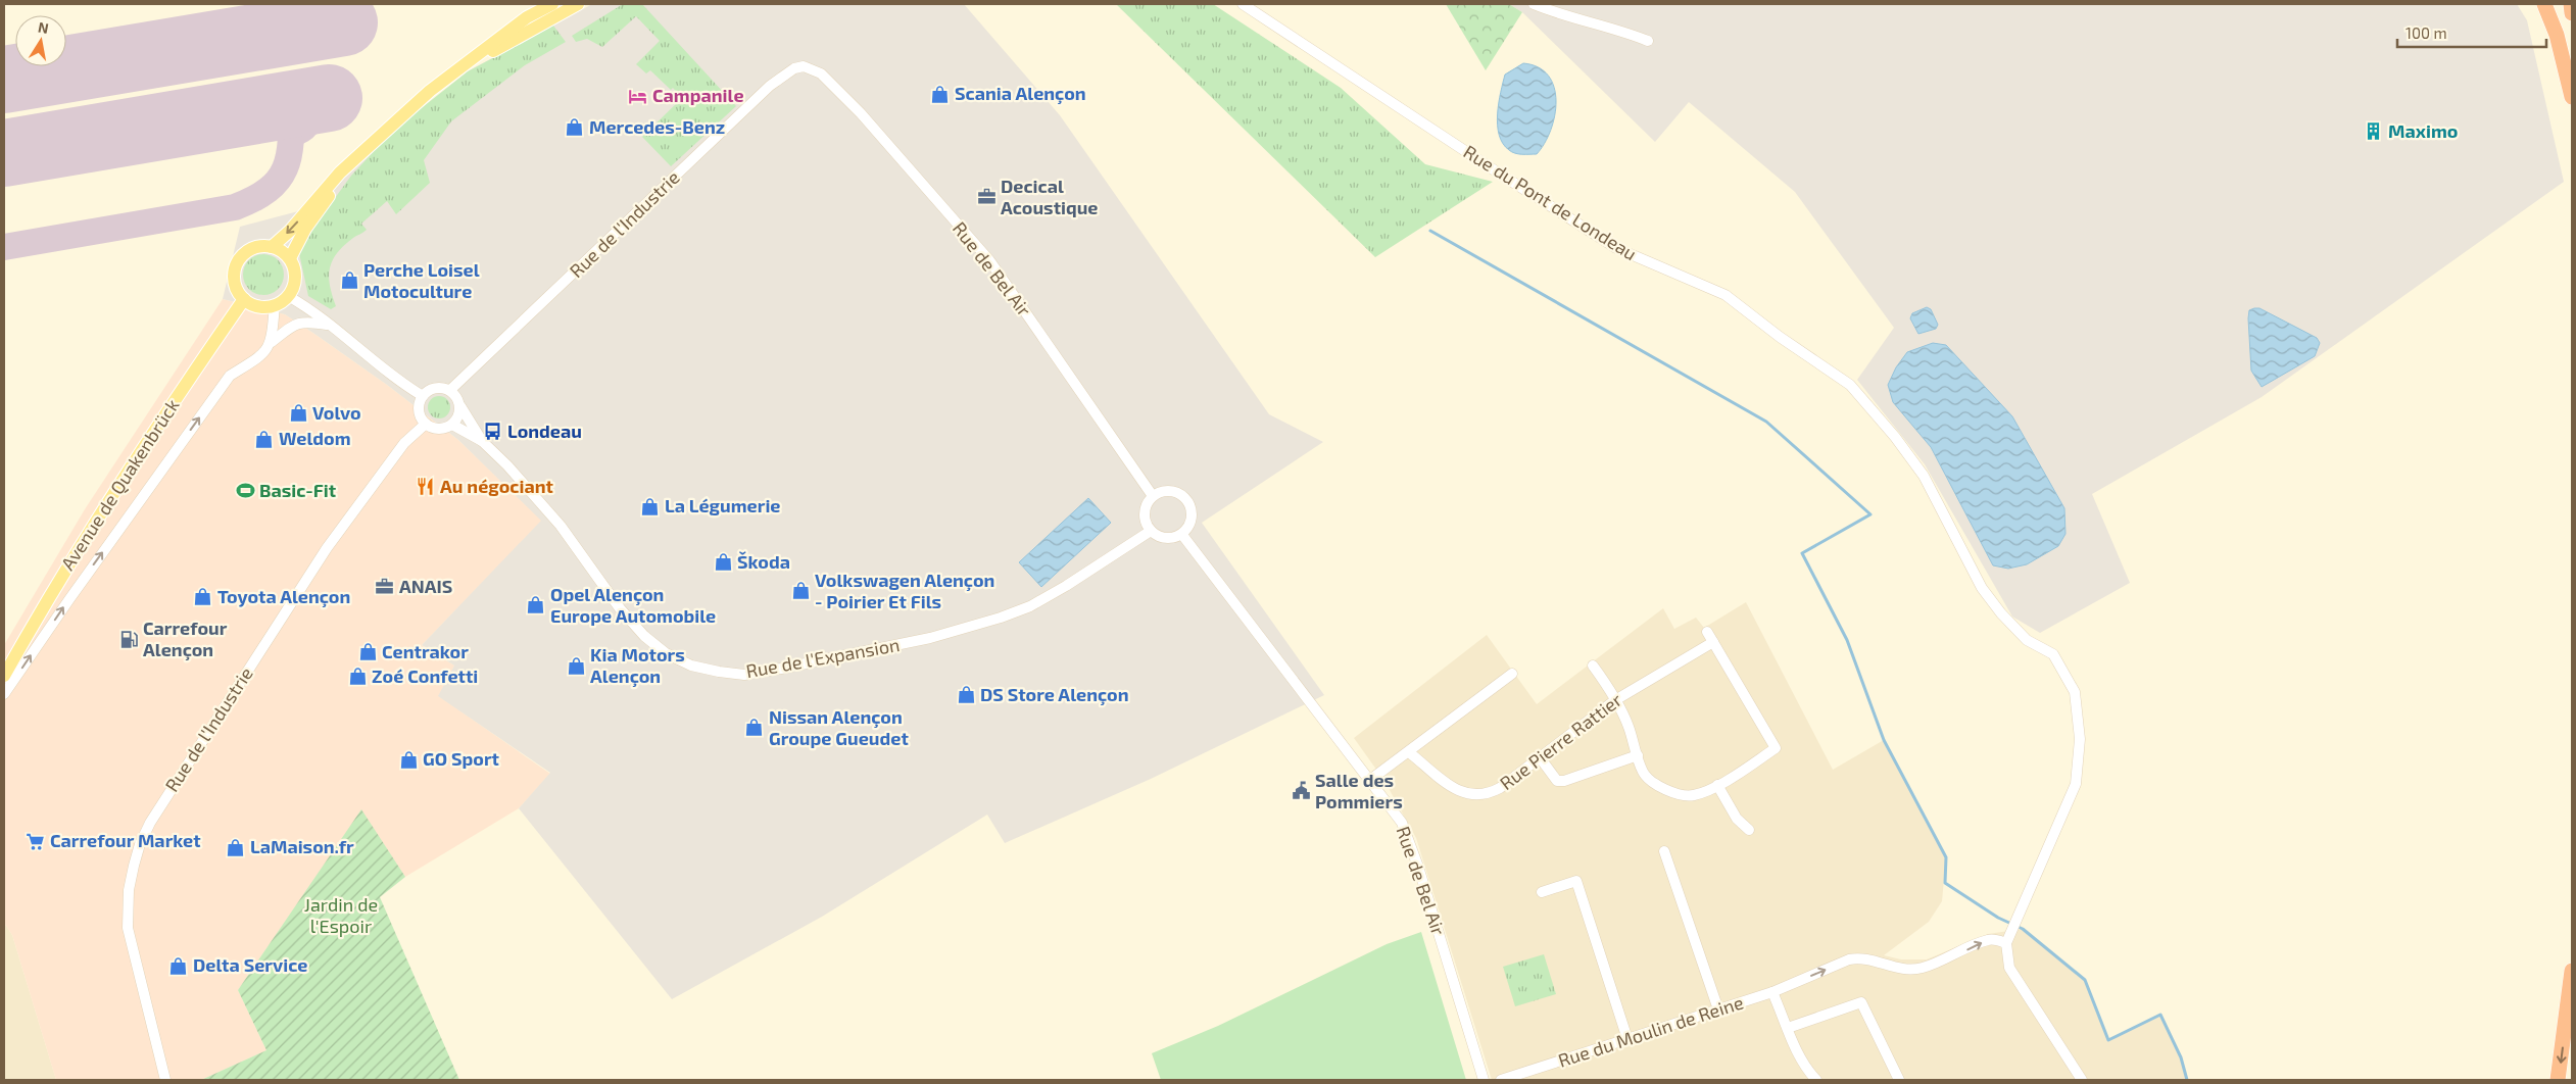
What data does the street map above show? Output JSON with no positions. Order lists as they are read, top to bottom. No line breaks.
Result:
{"streets":{"main road":["Avenue de Quakenbrück"],"street":["Rue du Pont de Londeau","Rue de l'Industrie","Rue de Bel Air","Rue de l'Expansion","Rue Pierre Rattier","Rue du Moulin de Reine"]},"crossings":[["Rue du Pont de Londeau","Rue du Moulin de Reine"],["Rue de l'Industrie","Rue de Bel Air"],["Rue de l'Industrie","Rue de l'Expansion"],["Rue de Bel Air","Rue de l'Expansion"]],"one_way":["Rue du Moulin de Reine"],"parks":["Jardin de l'Espoir"],"places":{"shop":["Scania Alençon","Mercedes-Benz","Perche Loisel Motoculture","Volvo","Weldom","La Légumerie","Škoda","Volkswagen Alençon - Poirier Et Fils","Toyota Alençon","Opel Alençon Europe Automobile","Centrakor","Kia Motors Alençon","Zoé Confetti","DS Store Alençon","Nissan Alençon Groupe Gueudet","GO Sport","LaMaison.fr","Delta Service"],"hotel":["Campanile"],"building":["Maximo"],"office":["Decical Acoustique","ANAIS"],"bus stop":["Londeau"],"restaurant":["Au négociant"],"sports":["Basic-Fit"],"fuel station":["Carrefour Alençon"],"public building":["Salle des Pommiers"],"supermarket":["Carrefour Market"]},"scale_bar":"100 m","north":"top"}
